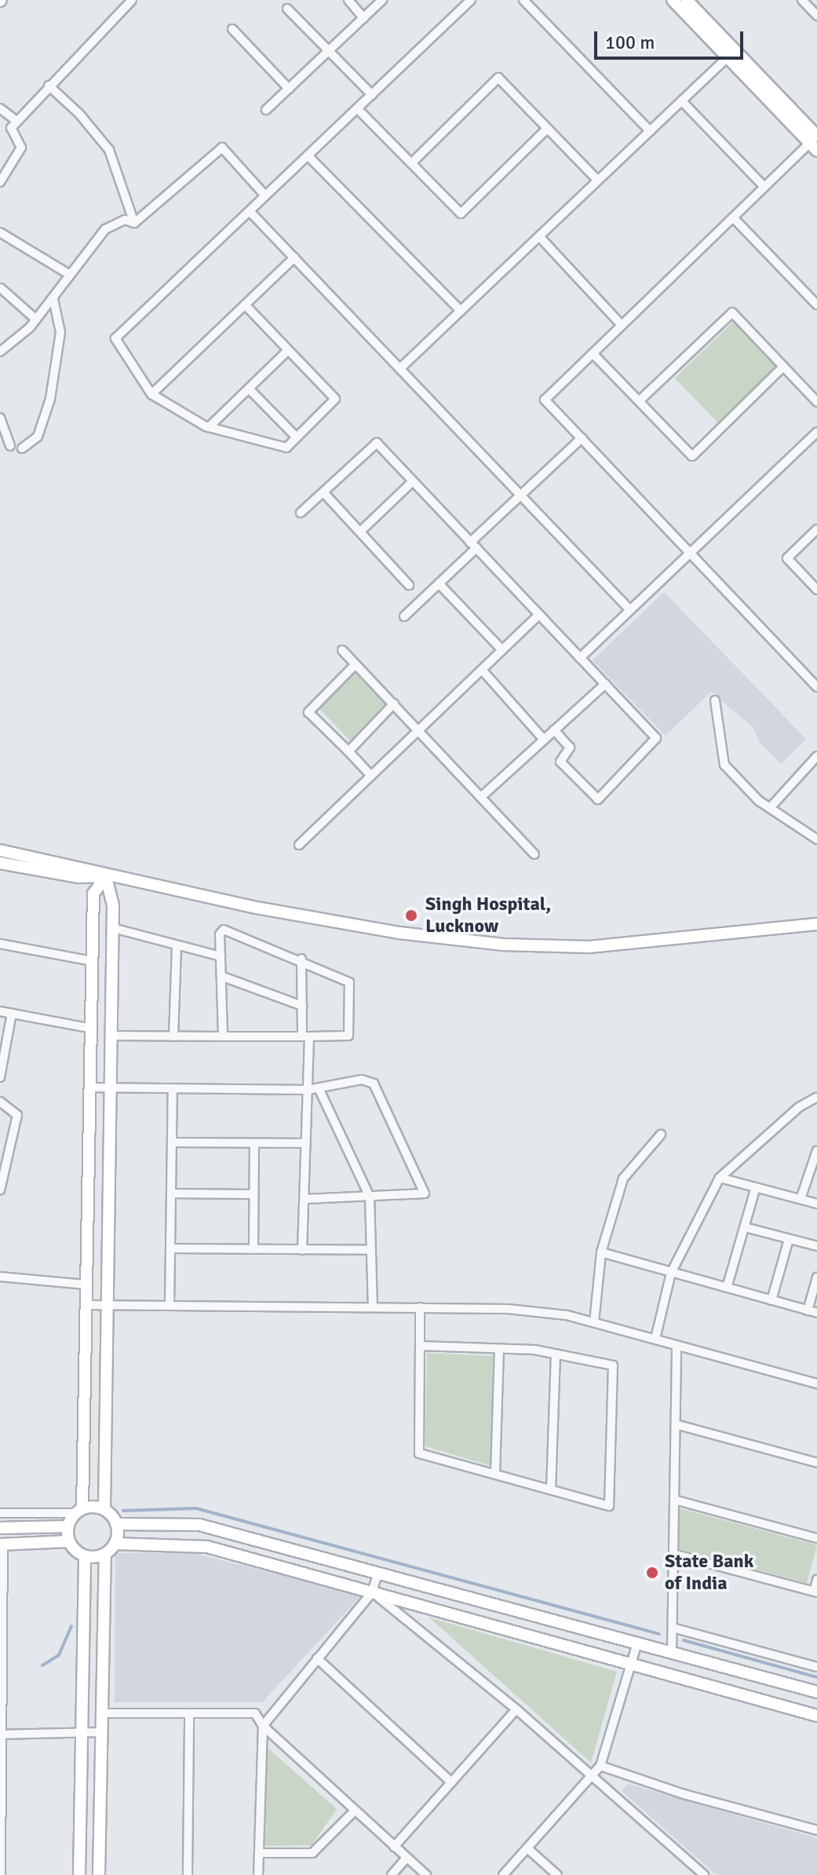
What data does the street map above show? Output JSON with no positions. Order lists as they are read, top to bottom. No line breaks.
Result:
{"places":["Singh Hospital, Lucknow","State Bank of India"],"scale_bar":"100 m"}
